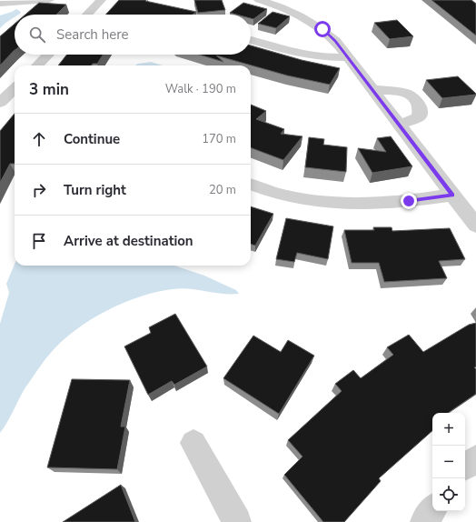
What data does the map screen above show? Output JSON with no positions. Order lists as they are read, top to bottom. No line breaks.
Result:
{"page":{"search":"Search here","heading":["3 min","Walk · 190 m"],"list":[["Continue","170 m"],["Turn right","20 m"],"Arrive at destination"],"map_buttons":["+","−"]}}
